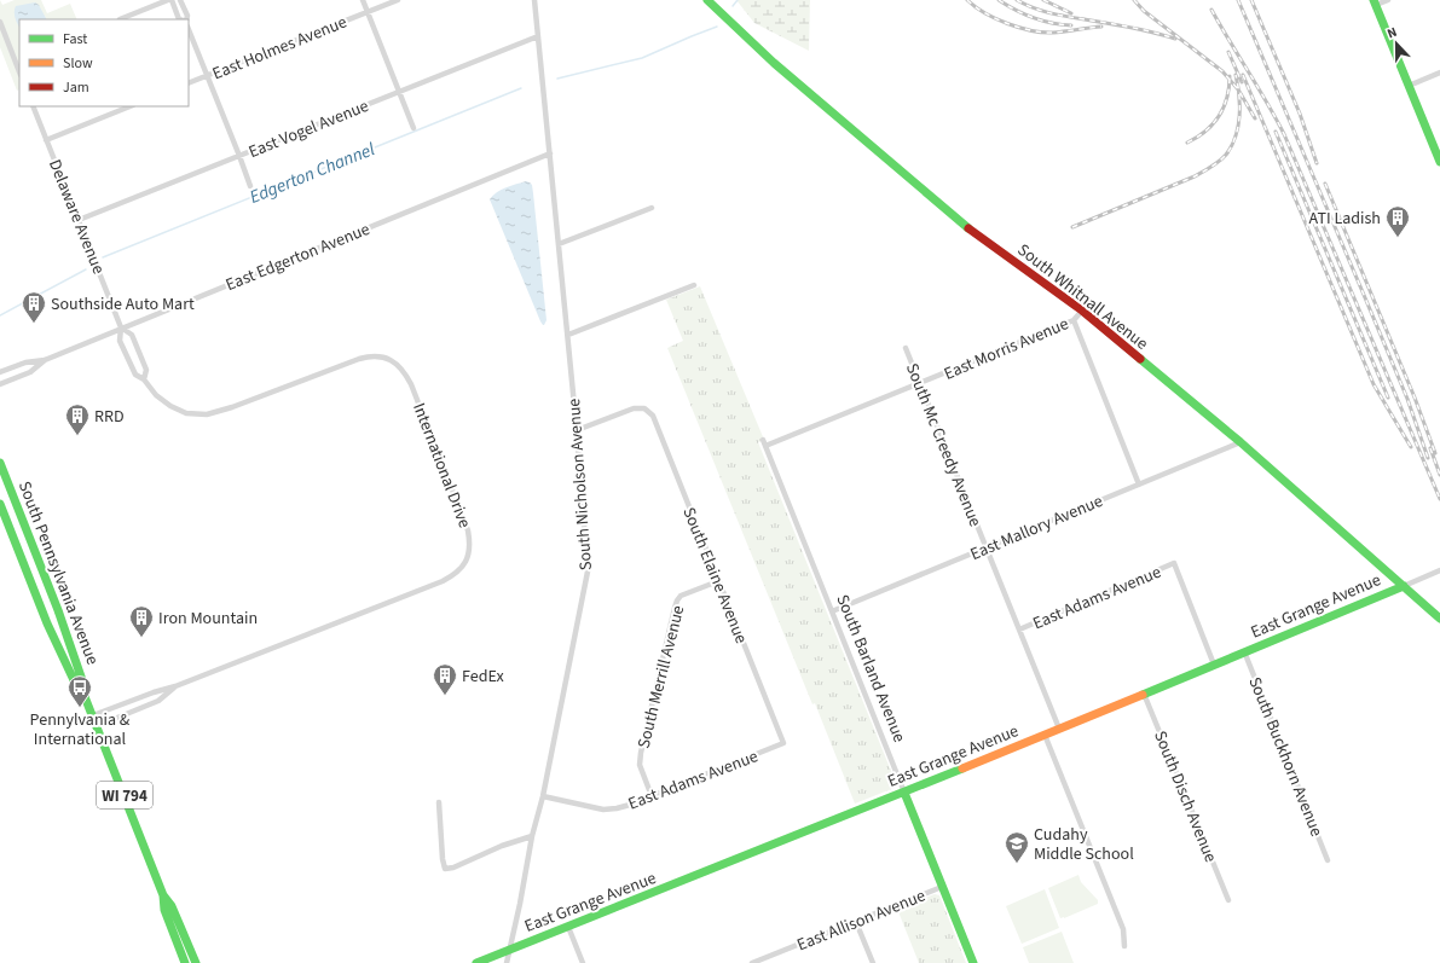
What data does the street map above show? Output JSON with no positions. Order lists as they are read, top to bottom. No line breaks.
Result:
{"streets":{"street":["East Holmes Avenue","East Vogel Avenue","Delaware Avenue","East Edgerton Avenue","South Whitnall Avenue","East Morris Avenue","South Mc Creedy Avenue","International Drive","South Nicholson Avenue","East Mallory Avenue","South Pennsylvania Avenue","South Elaine Avenue","East Adams Avenue","East Grange Avenue","South Barland Avenue","South Merrill Avenue","South Buckhorn Avenue","WI 794","South Disch Avenue","East Allison Avenue"]},"crossings":[["East Vogel Avenue","Delaware Avenue"],["East Vogel Avenue","South Nicholson Avenue"],["Delaware Avenue","East Edgerton Avenue"],["Delaware Avenue","International Drive"],["East Edgerton Avenue","International Drive"],["East Edgerton Avenue","South Nicholson Avenue"],["South Whitnall Avenue","East Morris Avenue"],["South Whitnall Avenue","East Mallory Avenue"],["South Whitnall Avenue","East Grange Avenue"],["East Morris Avenue","South Mc Creedy Avenue"],["East Morris Avenue","South Barland Avenue"],["South Mc Creedy Avenue","East Mallory Avenue"],["South Mc Creedy Avenue","East Adams Avenue"],["South Mc Creedy Avenue","East Grange Avenue"],["International Drive","South Pennsylvania Avenue"],["South Nicholson Avenue","South Elaine Avenue"],["South Nicholson Avenue","East Adams Avenue"],["South Nicholson Avenue","East Grange Avenue"],["East Mallory Avenue","South Barland Avenue"],["South Elaine Avenue","East Adams Avenue"],["South Elaine Avenue","South Merrill Avenue"],["East Adams Avenue","East Grange Avenue"],["East Adams Avenue","South Merrill Avenue"],["East Grange Avenue","South Barland Avenue"],["East Grange Avenue","South Buckhorn Avenue"],["East Grange Avenue","South Disch Avenue"],["South Barland Avenue","East Allison Avenue"]],"water":["Edgerton Channel"],"places":{"building":["ATI Ladish","Southside Auto Mart","RRD","Iron Mountain","FedEx"],"bus stop":["Pennylvania & International"],"school or university":["Cudahy Middle School"]},"legend":["Fast","Slow","Jam"],"north":"top"}
